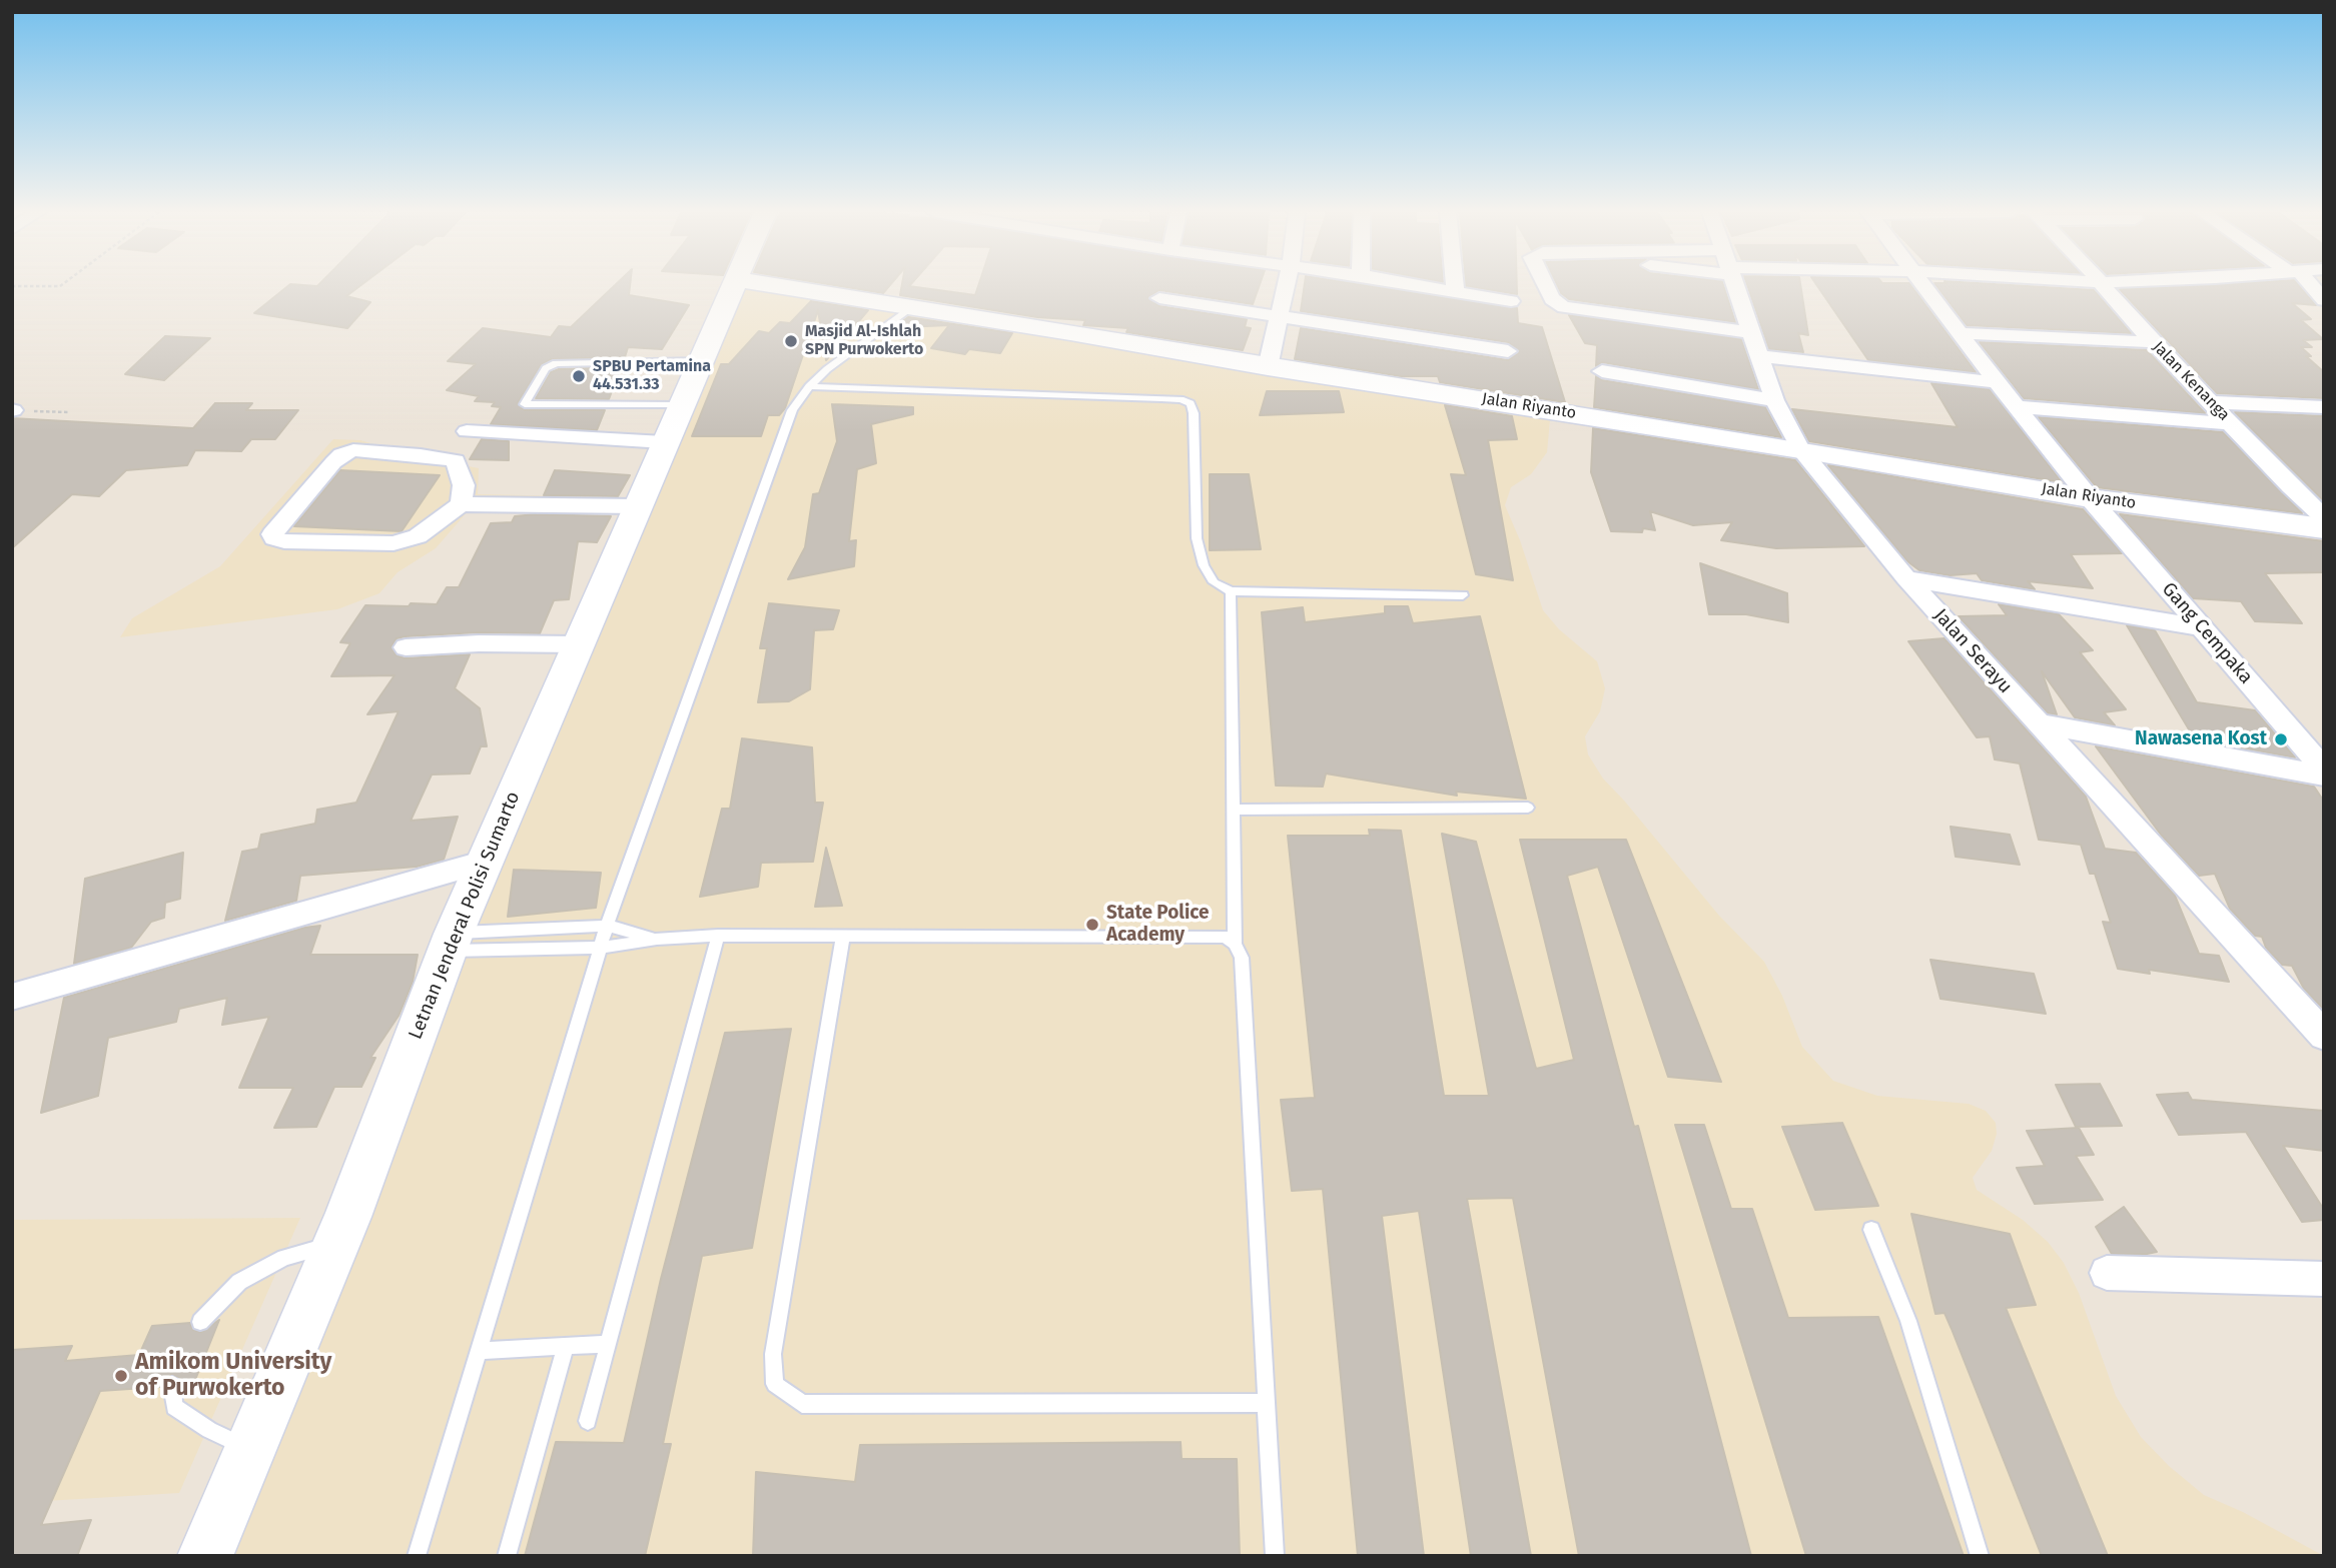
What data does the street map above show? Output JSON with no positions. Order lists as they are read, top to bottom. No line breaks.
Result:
{"streets":{"street":["Jalan Kenanga","Jalan Riyanto","Gang Cempaka","Jalan Serayu","Letnan Jenderal Polisi Sumarto"]},"crossings":[["Jalan Riyanto","Gang Cempaka"],["Jalan Riyanto","Jalan Serayu"]],"places":["Masjid Al-Ishlah SPN Purwokerto","SPBU Pertamina 44.531.33","Nawasena Kost","State Police Academy","Amikom University of Purwokerto"]}
